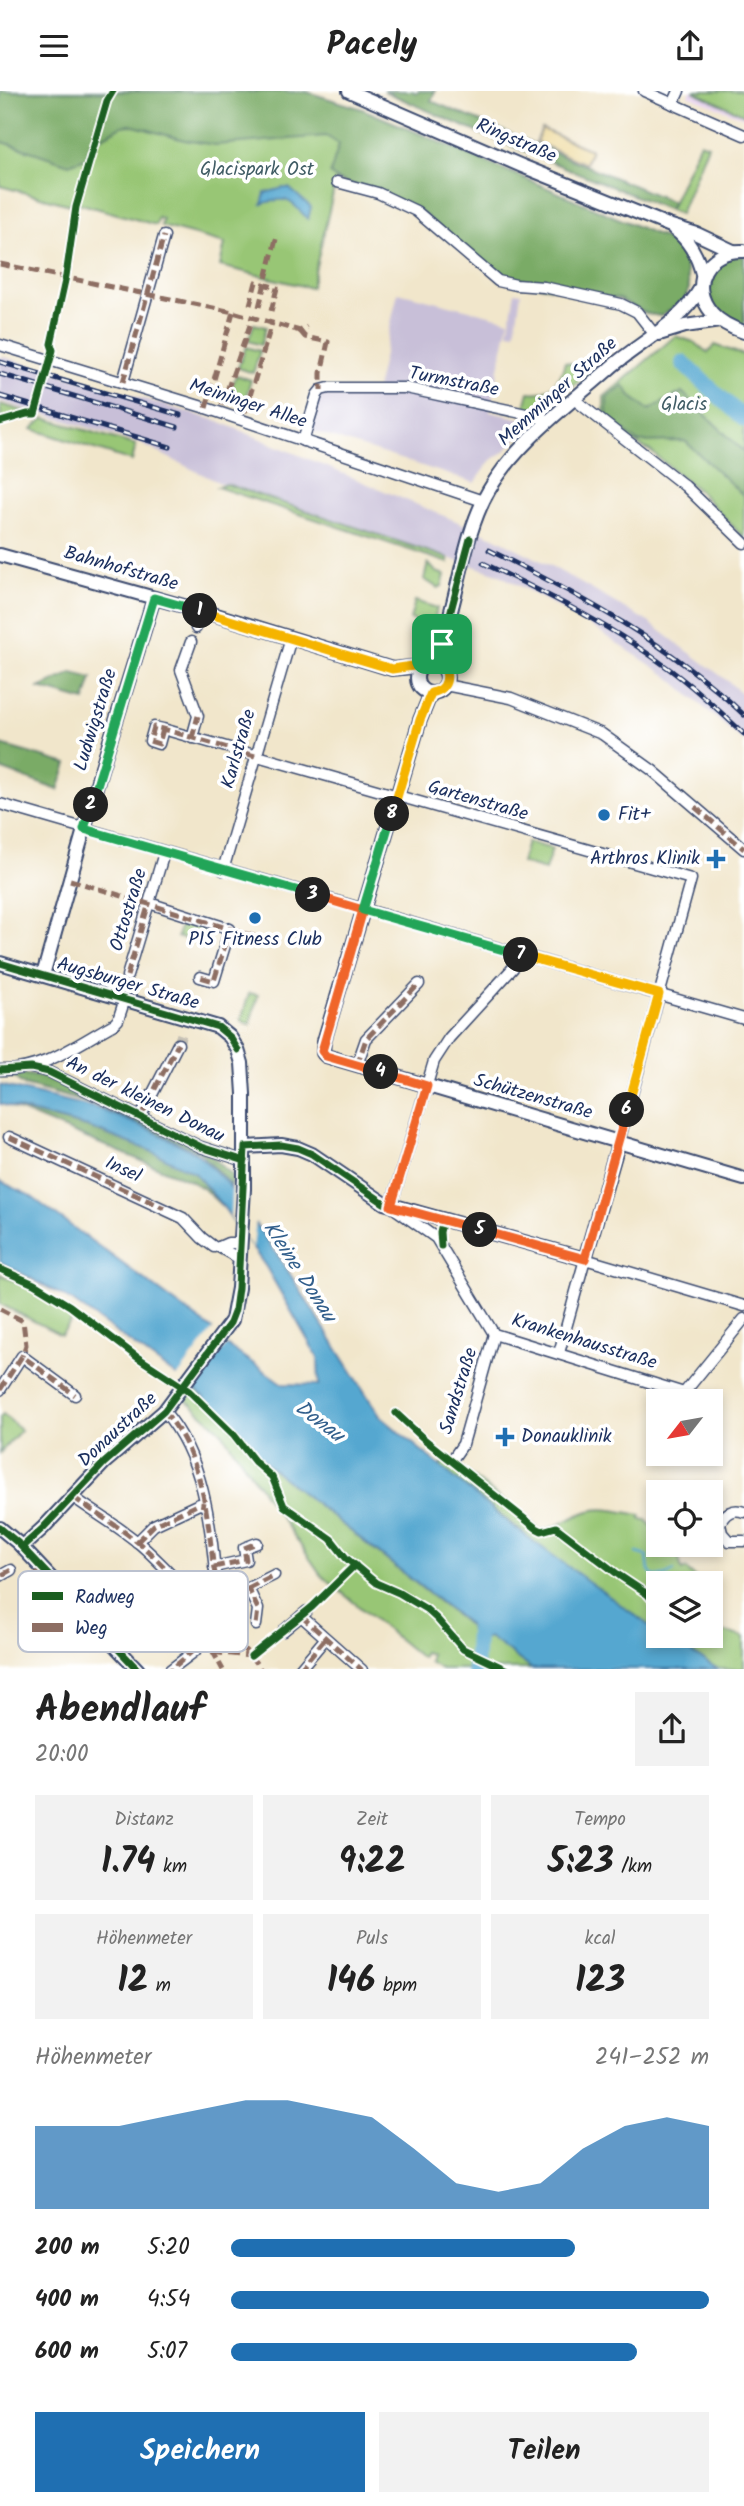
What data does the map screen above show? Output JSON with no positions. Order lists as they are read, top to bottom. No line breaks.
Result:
{"streets":{"street":["Ringstraße","Turmstraße","Memminger Straße","Meininger Allee","Bahnhofstraße","Ludwigstraße","Karlstraße","Gartenstraße","Ottostraße","Augsburger Straße","Schützenstraße","An der kleinen Donau","Insel","Krankenhausstraße","Sandstraße","Donaustraße"]},"crossings":[["Turmstraße","Memminger Straße"],["Turmstraße","Meininger Allee"],["Memminger Straße","Meininger Allee"],["Memminger Straße","Bahnhofstraße"],["Bahnhofstraße","Ludwigstraße"],["Bahnhofstraße","Karlstraße"],["Ludwigstraße","Augsburger Straße"],["Karlstraße","Gartenstraße"],["Augsburger Straße","Donaustraße"],["An der kleinen Donau","Donaustraße"],["Krankenhausstraße","Sandstraße"],["Krankenhausstraße","Donaustraße"]],"water":["Kleine Donau","Donau"],"parks":["Glacispark Ost","Glacis"],"places":{"other":["Fit+","P15 Fitness Club"],"health":["Arthros Klinik","Donauklinik"]},"legend":["Radweg","Weg"],"north":"bottom left","page":{"header":"Pacely","pins":["1","2","8","3","7","4","6","5"],"heading":["Abendlauf","20:00"],"stats":[["Distanz","1.74 km"],["Zeit","9:22"],["Tempo","5:23 /km"],["Höhenmeter","12 m"],["Puls","146 bpm"],["kcal","123"]],"chart":["Höhenmeter","241–252 m"],"list":[{"name":"200 m","note":"5:20"},{"name":"400 m","note":"4:54"},{"name":"600 m","note":"5:07"}],"buttons":["Speichern","Teilen"]}}
